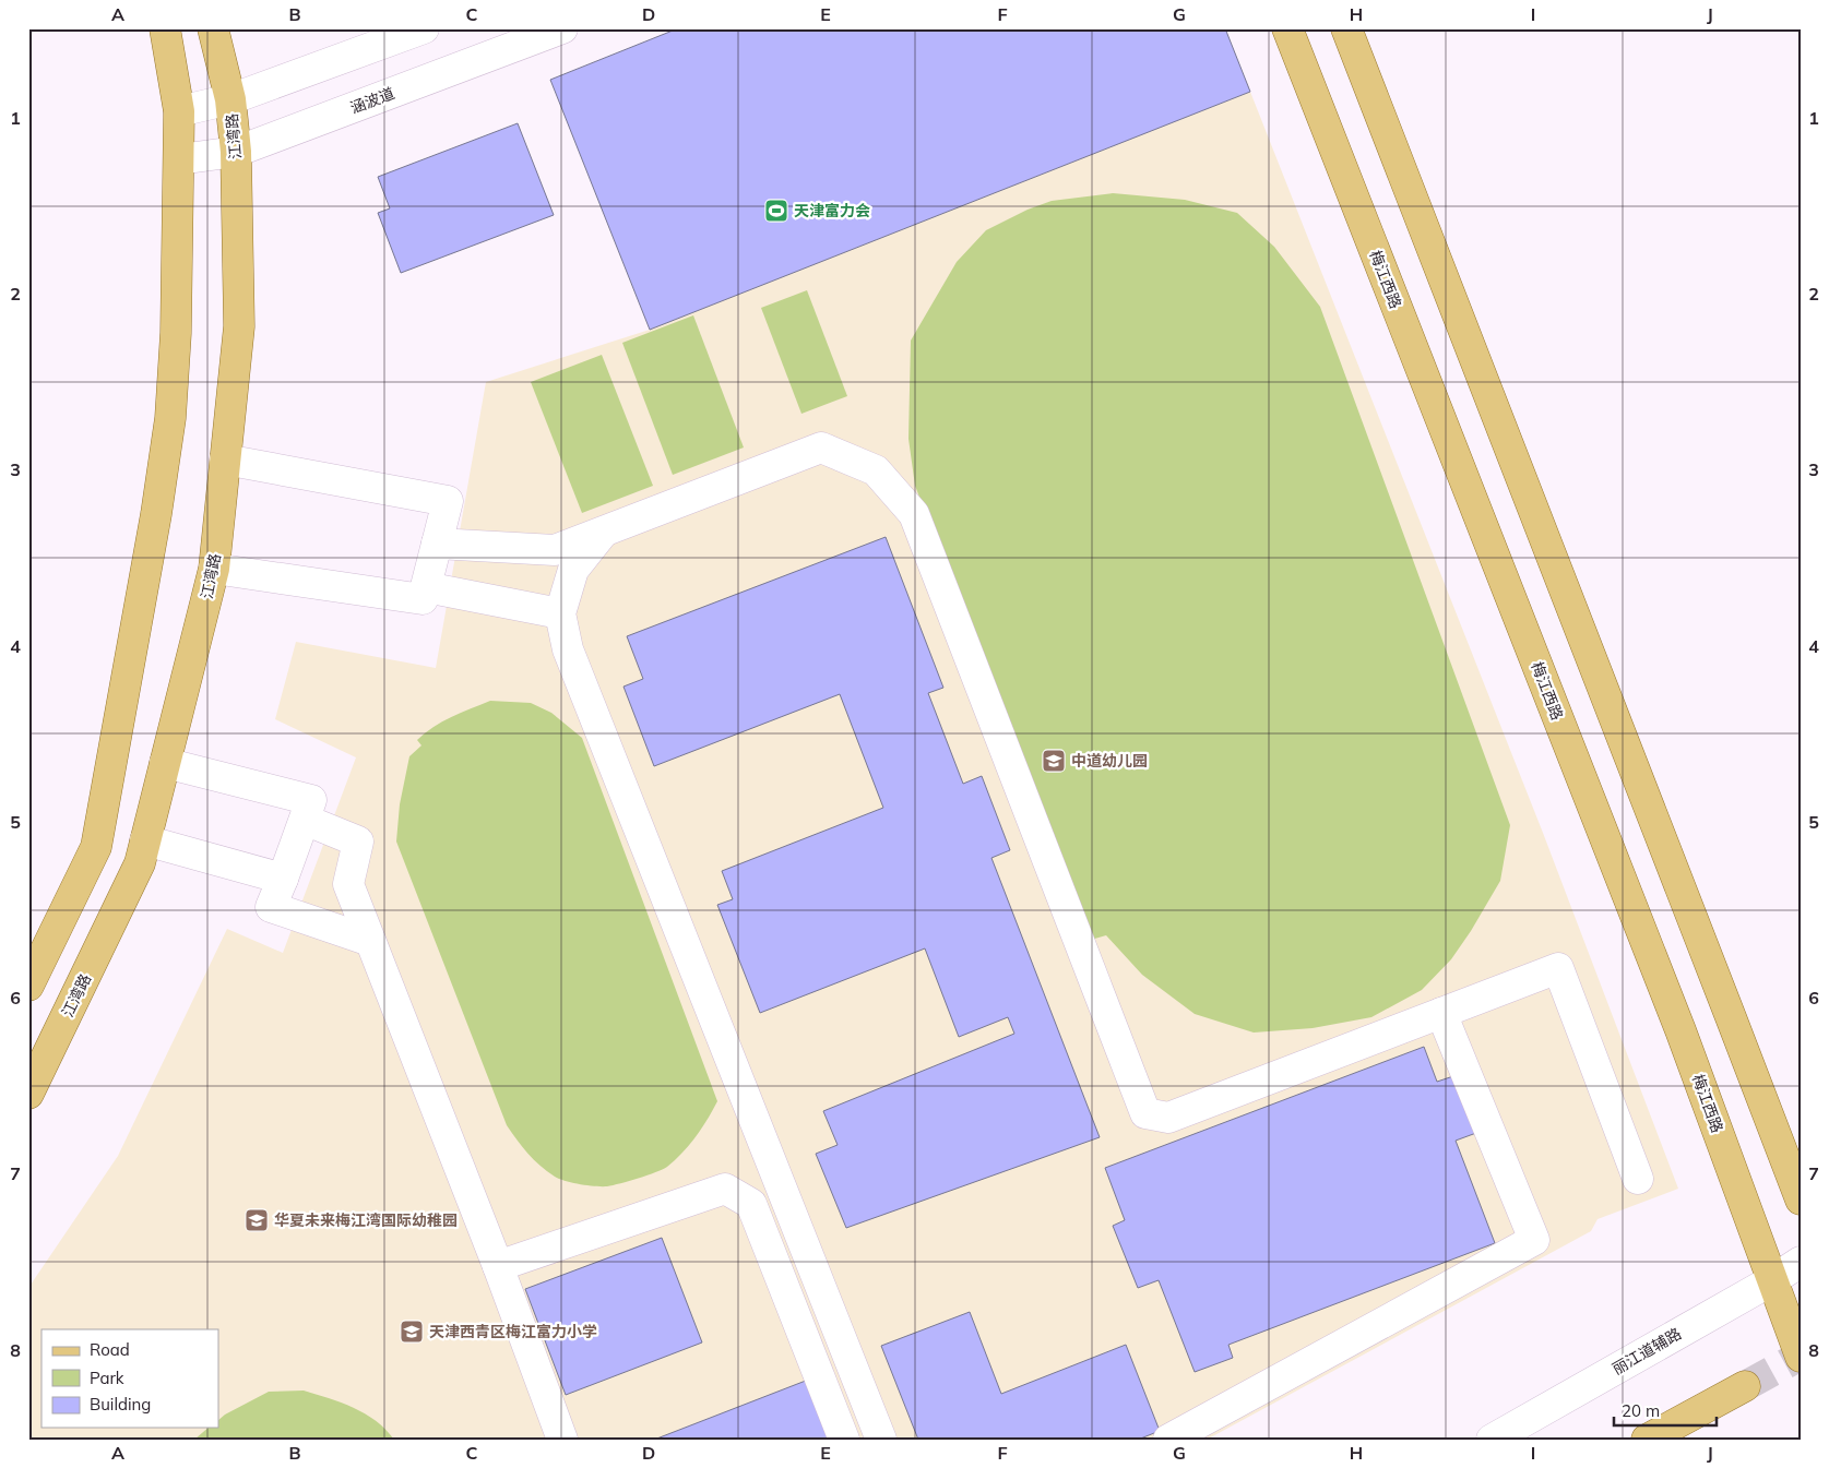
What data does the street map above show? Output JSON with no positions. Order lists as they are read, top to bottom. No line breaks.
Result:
{"streets":{"main road":["江湾路","梅江西路"],"street":["涵波道","丽江道辅路"]},"crossings":[["涵波道","江湾路"],["梅江西路","丽江道辅路"]],"places":{"sports":["天津富力会"],"school or university":["中道幼儿园","华夏未来梅江湾国际幼稚园","天津西青区梅江富力小学"]},"legend":["Road","Park","Building"],"scale_bar":"20 m","grid":{"columns":["A","B","C","D","E","F","G","H","I","J"],"rows":["1","2","3","4","5","6","7","8"]}}
